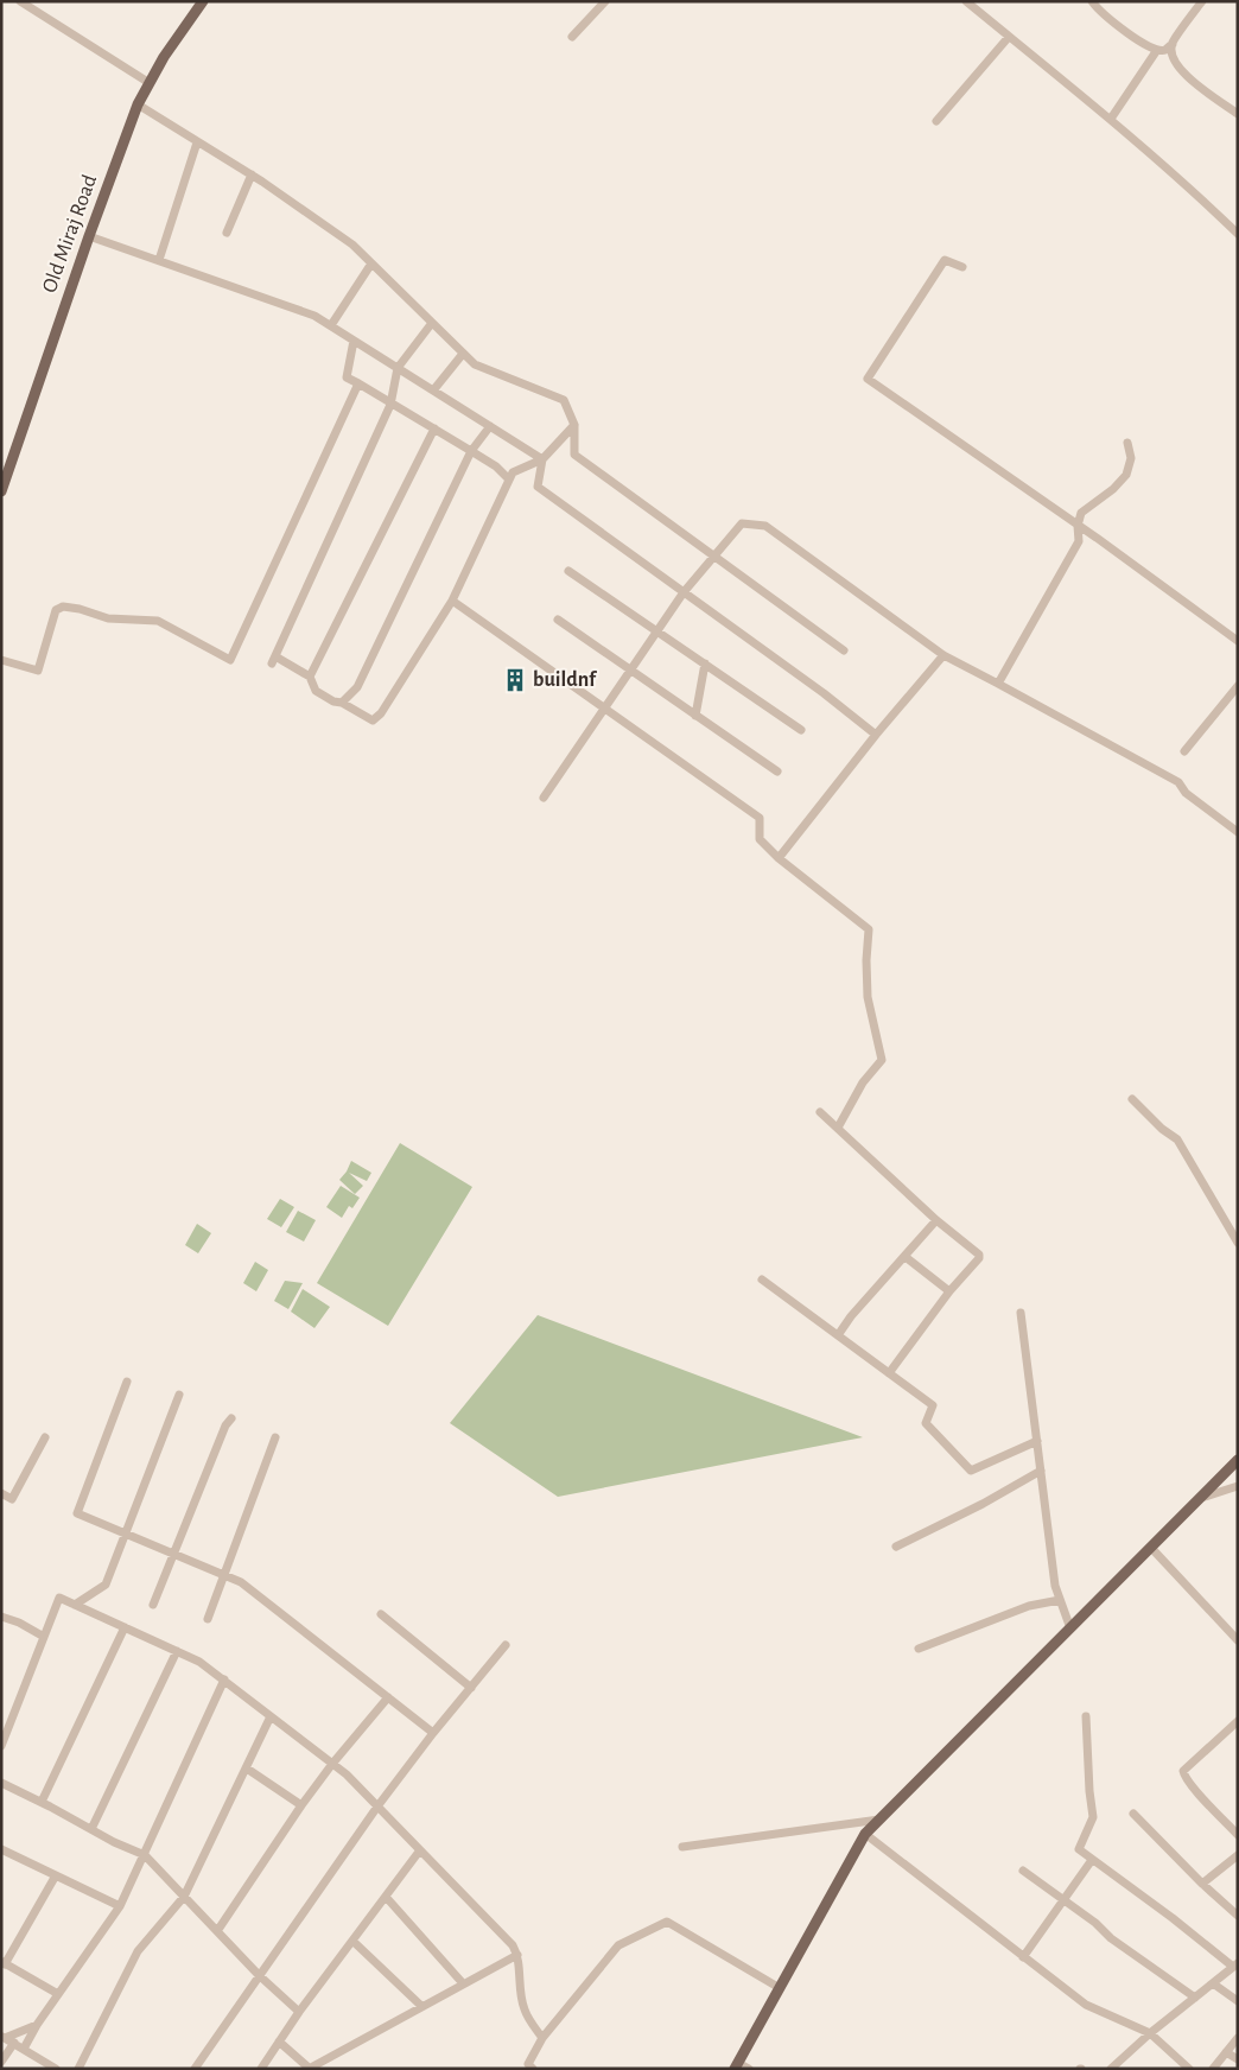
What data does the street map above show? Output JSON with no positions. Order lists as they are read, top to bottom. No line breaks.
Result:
{"streets":{"main road":["Old Miraj Road"]},"places":{"building":["buildnf"]}}
